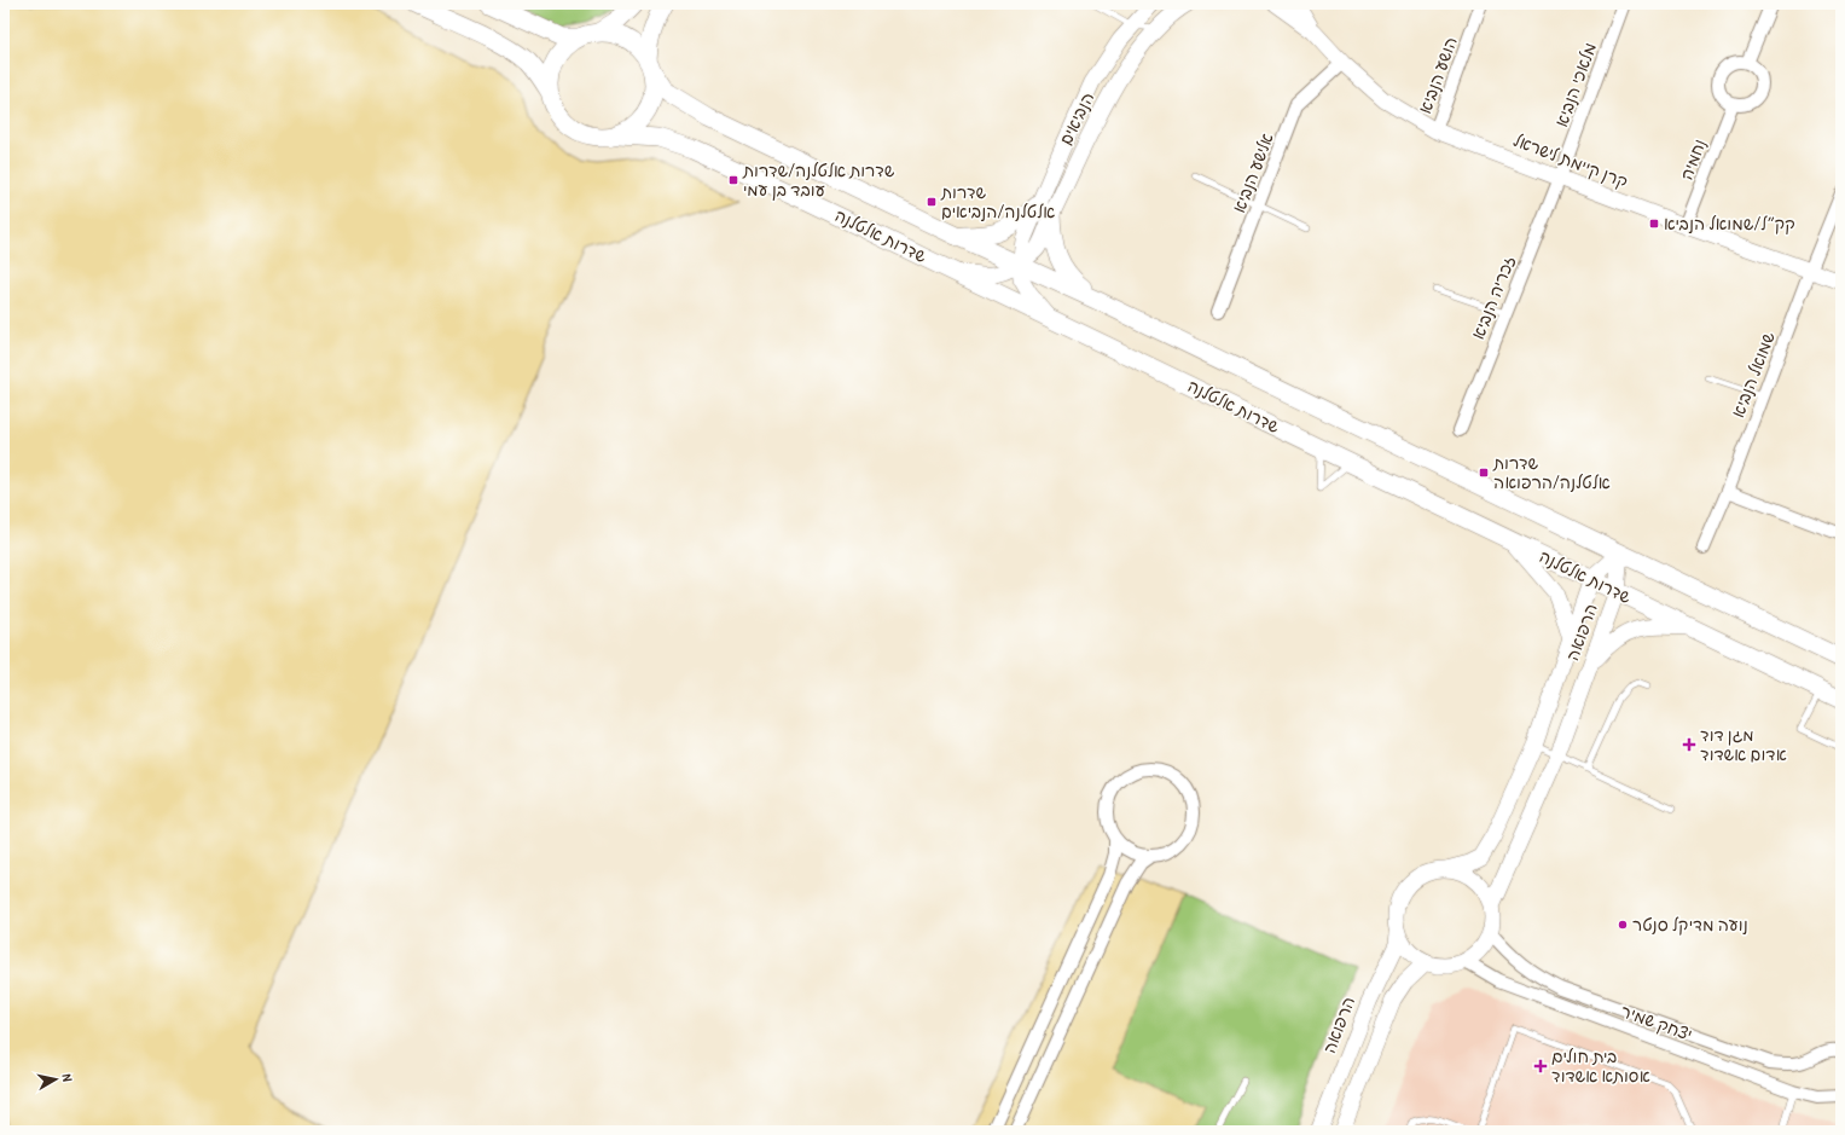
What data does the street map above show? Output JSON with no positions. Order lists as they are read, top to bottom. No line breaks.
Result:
{"streets":{"main road":["שדרות אלטלנה"],"street":["הושע הנביא","מלאכי הנביא","הנביאים","נחמיה","קרן קיימת לישראל","אלישע הנביא","זכריה הנביא","שמואל הנביא","הרפואה","יצחק שמיר"]},"crossings":[["הושע הנביא","קרן קיימת לישראל"],["מלאכי הנביא","קרן קיימת לישראל"],["מלאכי הנביא","זכריה הנביא"],["הנביאים","שדרות אלטלנה"],["נחמיה","קרן קיימת לישראל"],["קרן קיימת לישראל","אלישע הנביא"],["קרן קיימת לישראל","זכריה הנביא"],["קרן קיימת לישראל","שמואל הנביא"],["שדרות אלטלנה","הרפואה"],["הרפואה","יצחק שמיר"]],"places":{"transit":["שדרות אלטלנה/שדרות עובד בן עמי","שדרות אלטלנה/הנביאים","קק״ל/שמואל הנביא","שדרות אלטלנה/הרפואה"],"health":["מגן דוד אדום אשדוד","בית חולים אסותא אשדוד"],"other":["נועה מדיקל סנטר"]},"north":"right"}
